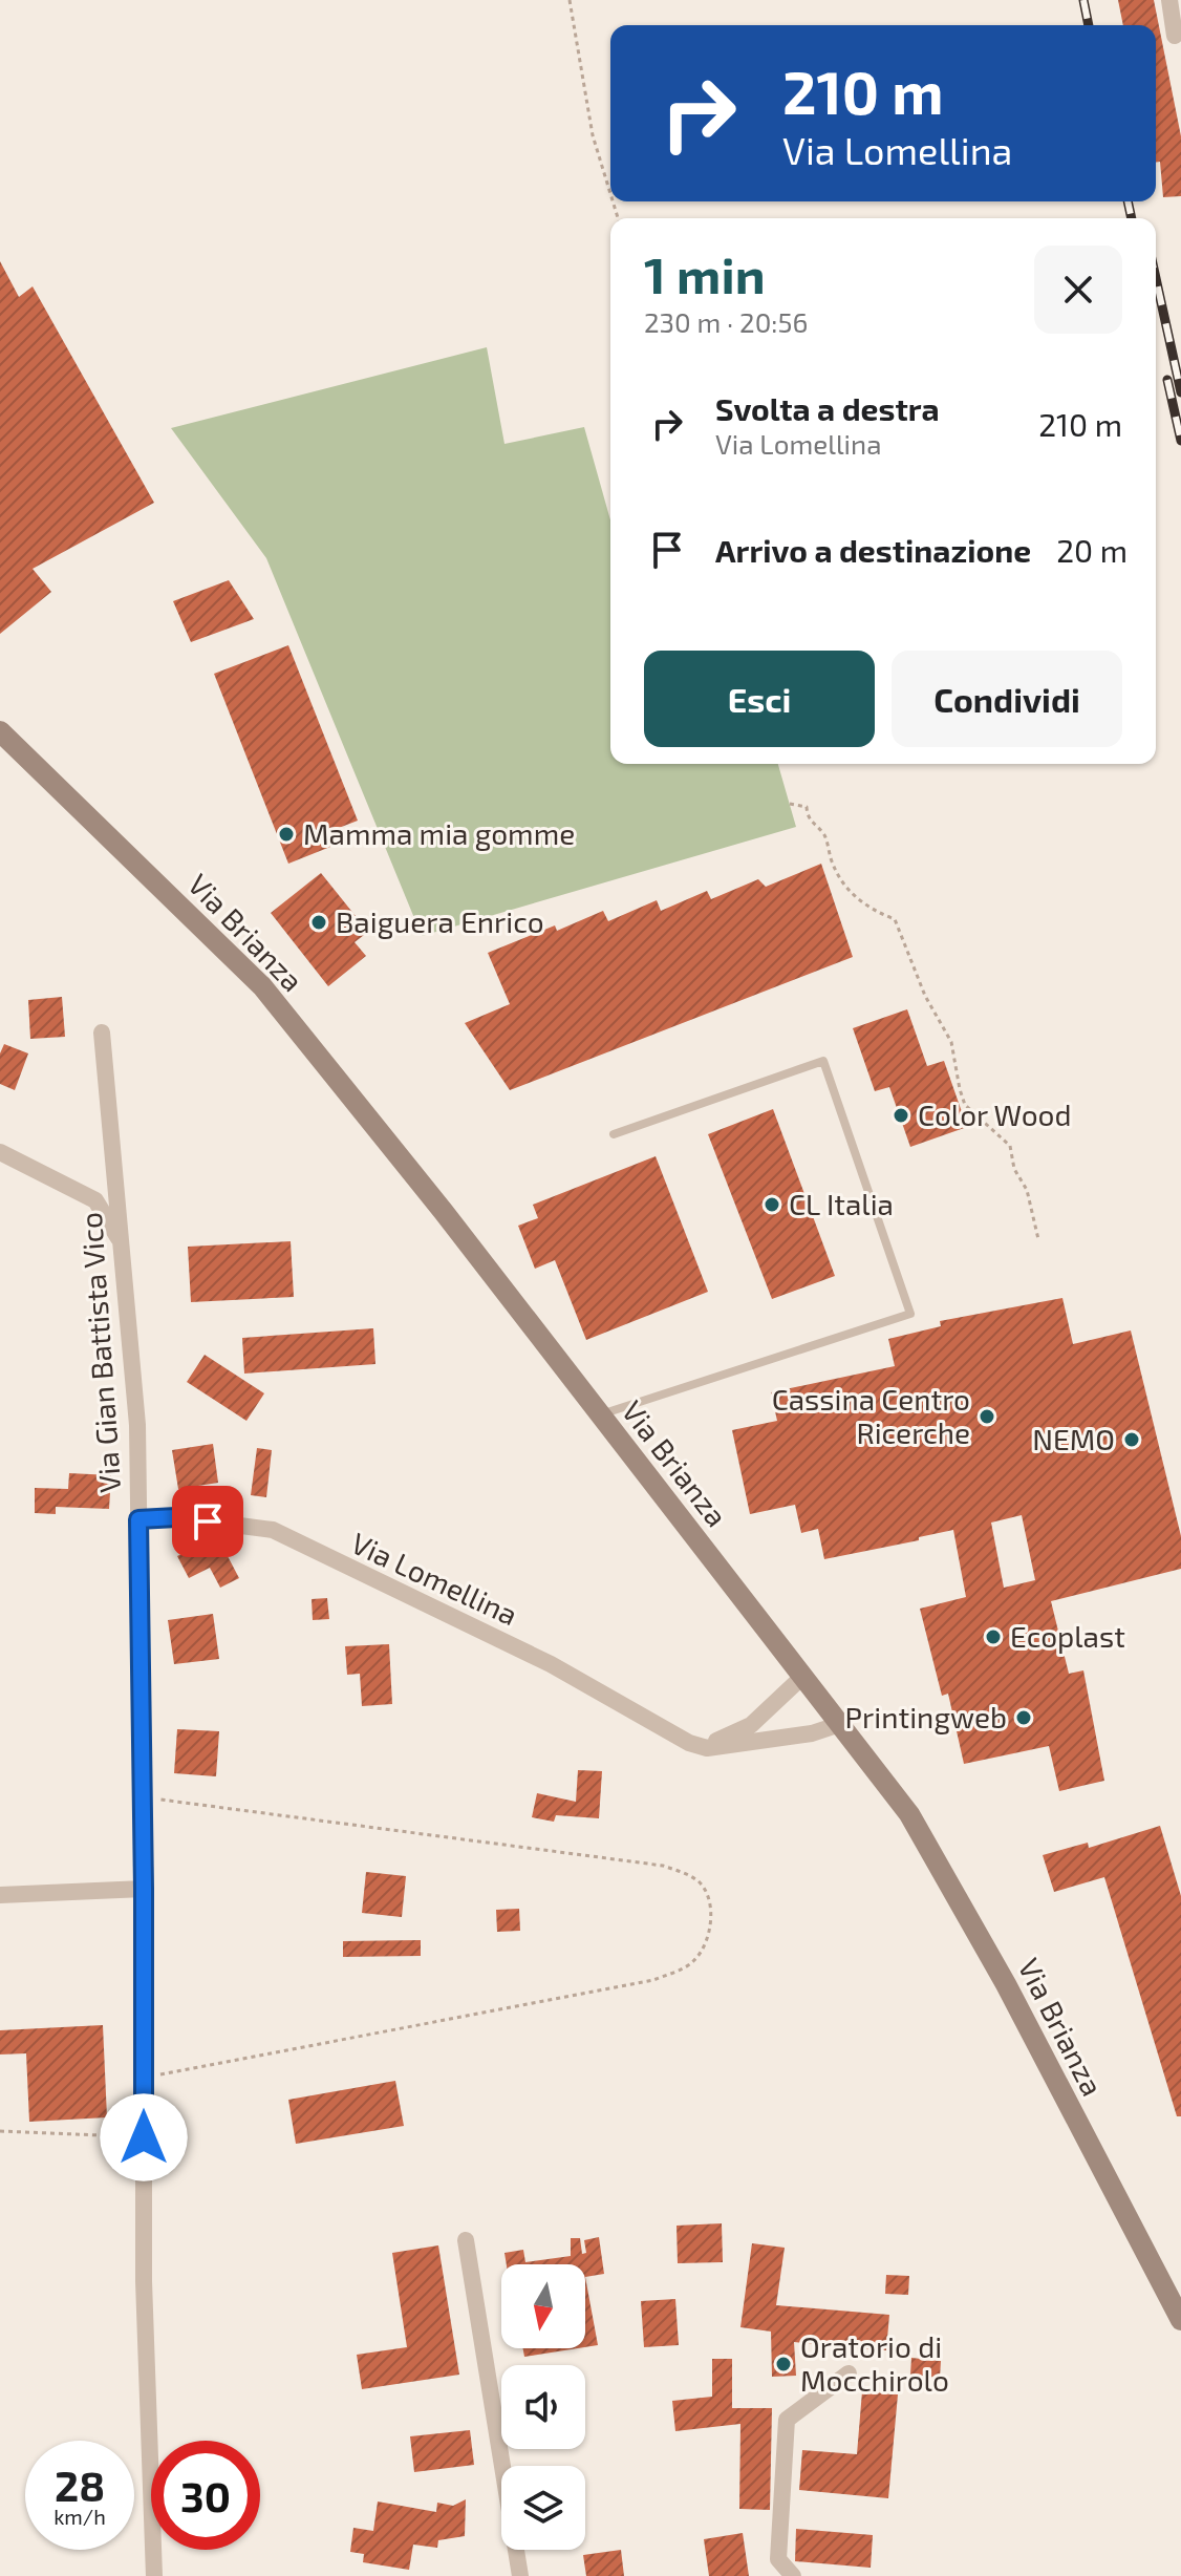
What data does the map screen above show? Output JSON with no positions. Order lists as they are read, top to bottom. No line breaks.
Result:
{"streets":{"street":["Via Brianza","Via Gian Battista Vico","Via Lomellina"]},"crossings":[["Via Brianza","Via Lomellina"],["Via Gian Battista Vico","Via Lomellina"]],"places":["Mamma mia gomme","Baiguera Enrico","Color Wood","CL Italia","Cassina Centro Ricerche","NEMO","Ecoplast","Printingweb","Oratorio di Mocchirolo"],"north":"bottom","page":{"turn":["210 m","Via Lomellina"],"heading":["1 min","230 m · 20:56"],"list":[{"name":"Svolta a destra","note":"Via Lomellina","value":"210 m"},{"name":"Arrivo a destinazione","value":"20 m"}],"buttons":["Esci","Condividi"],"speed":"28 km/h","limit":"30"}}
